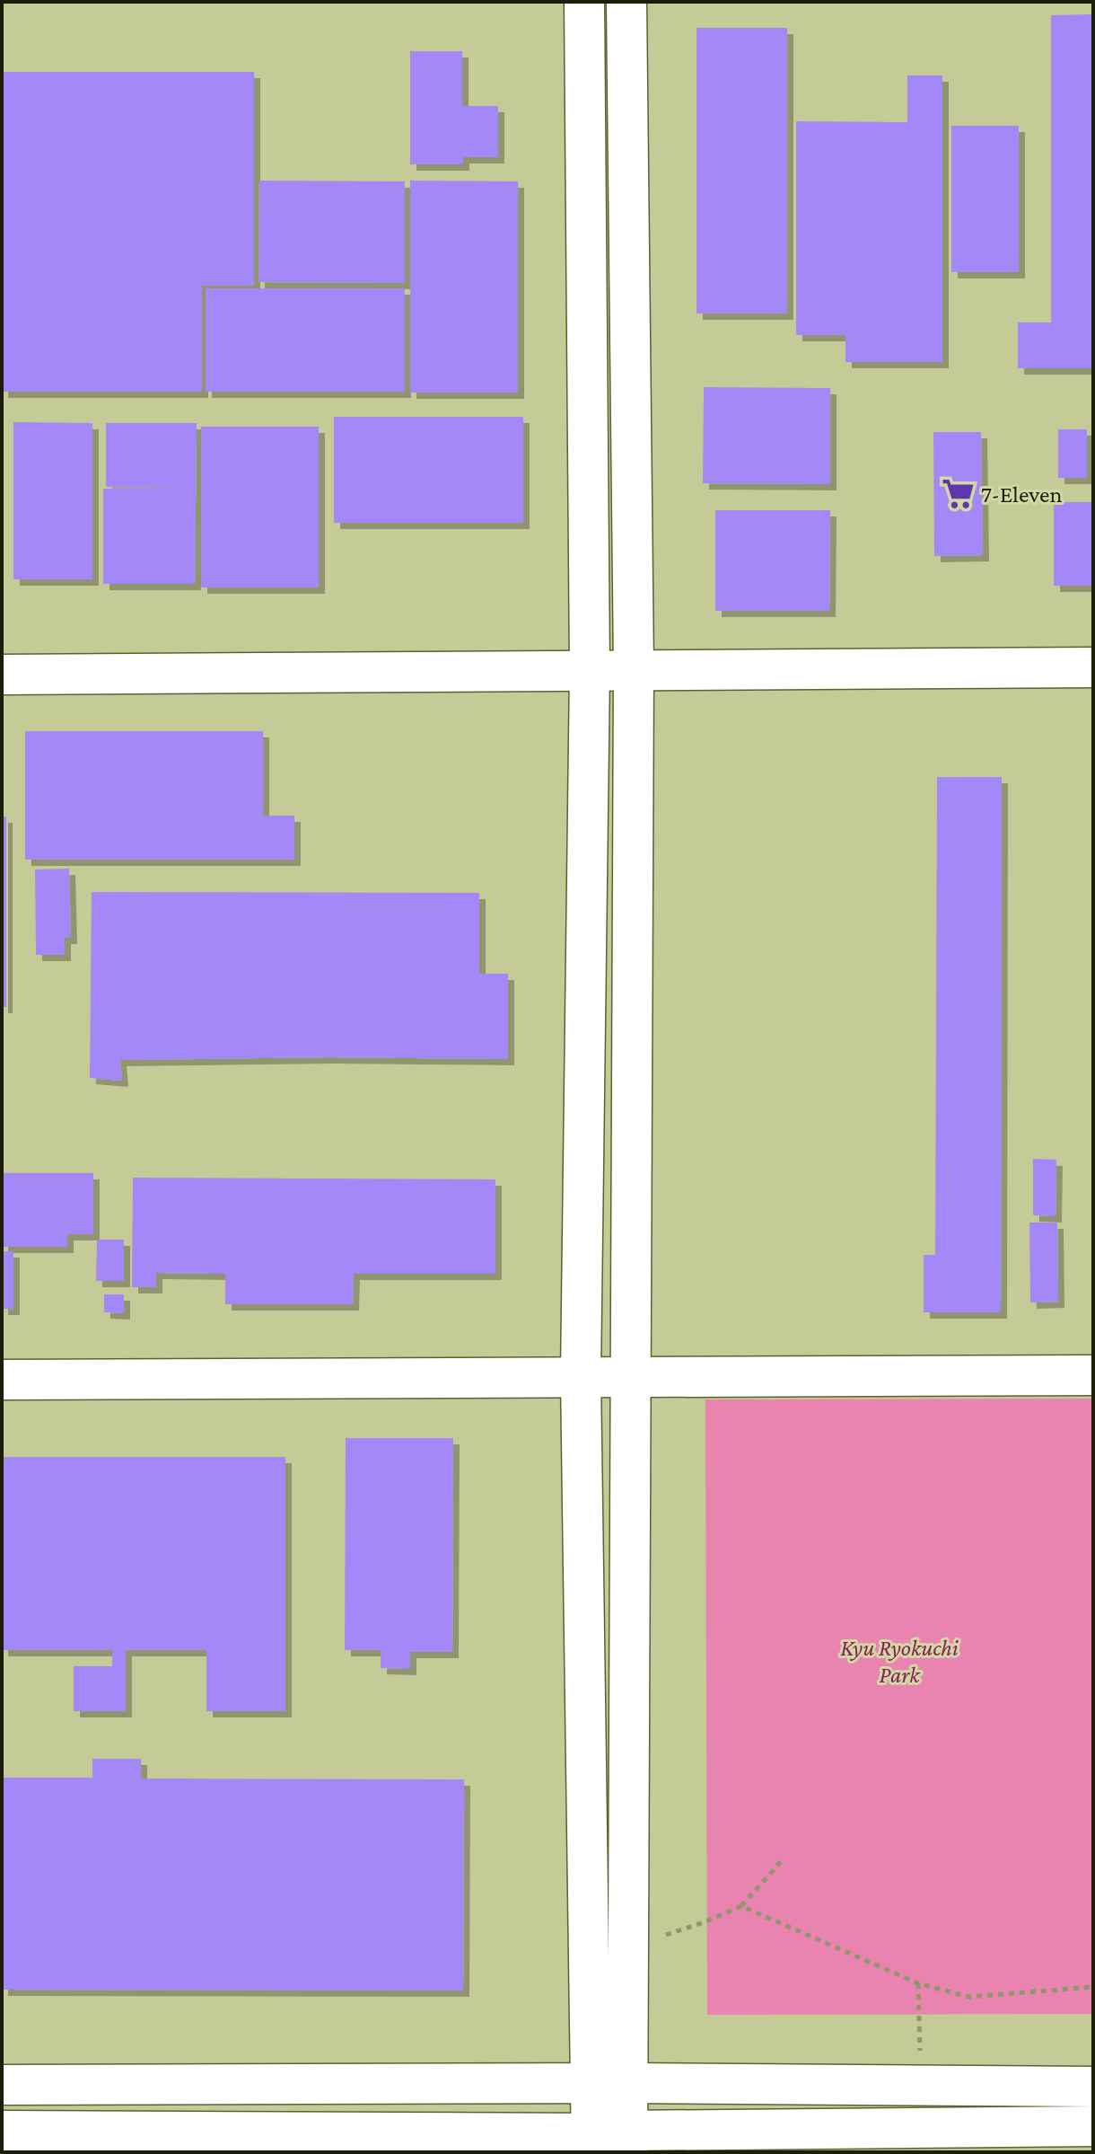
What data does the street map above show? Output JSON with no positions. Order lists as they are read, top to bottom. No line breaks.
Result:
{"parks":["Kyu Ryokuchi Park"],"places":{"supermarket":["7-Eleven"]}}
